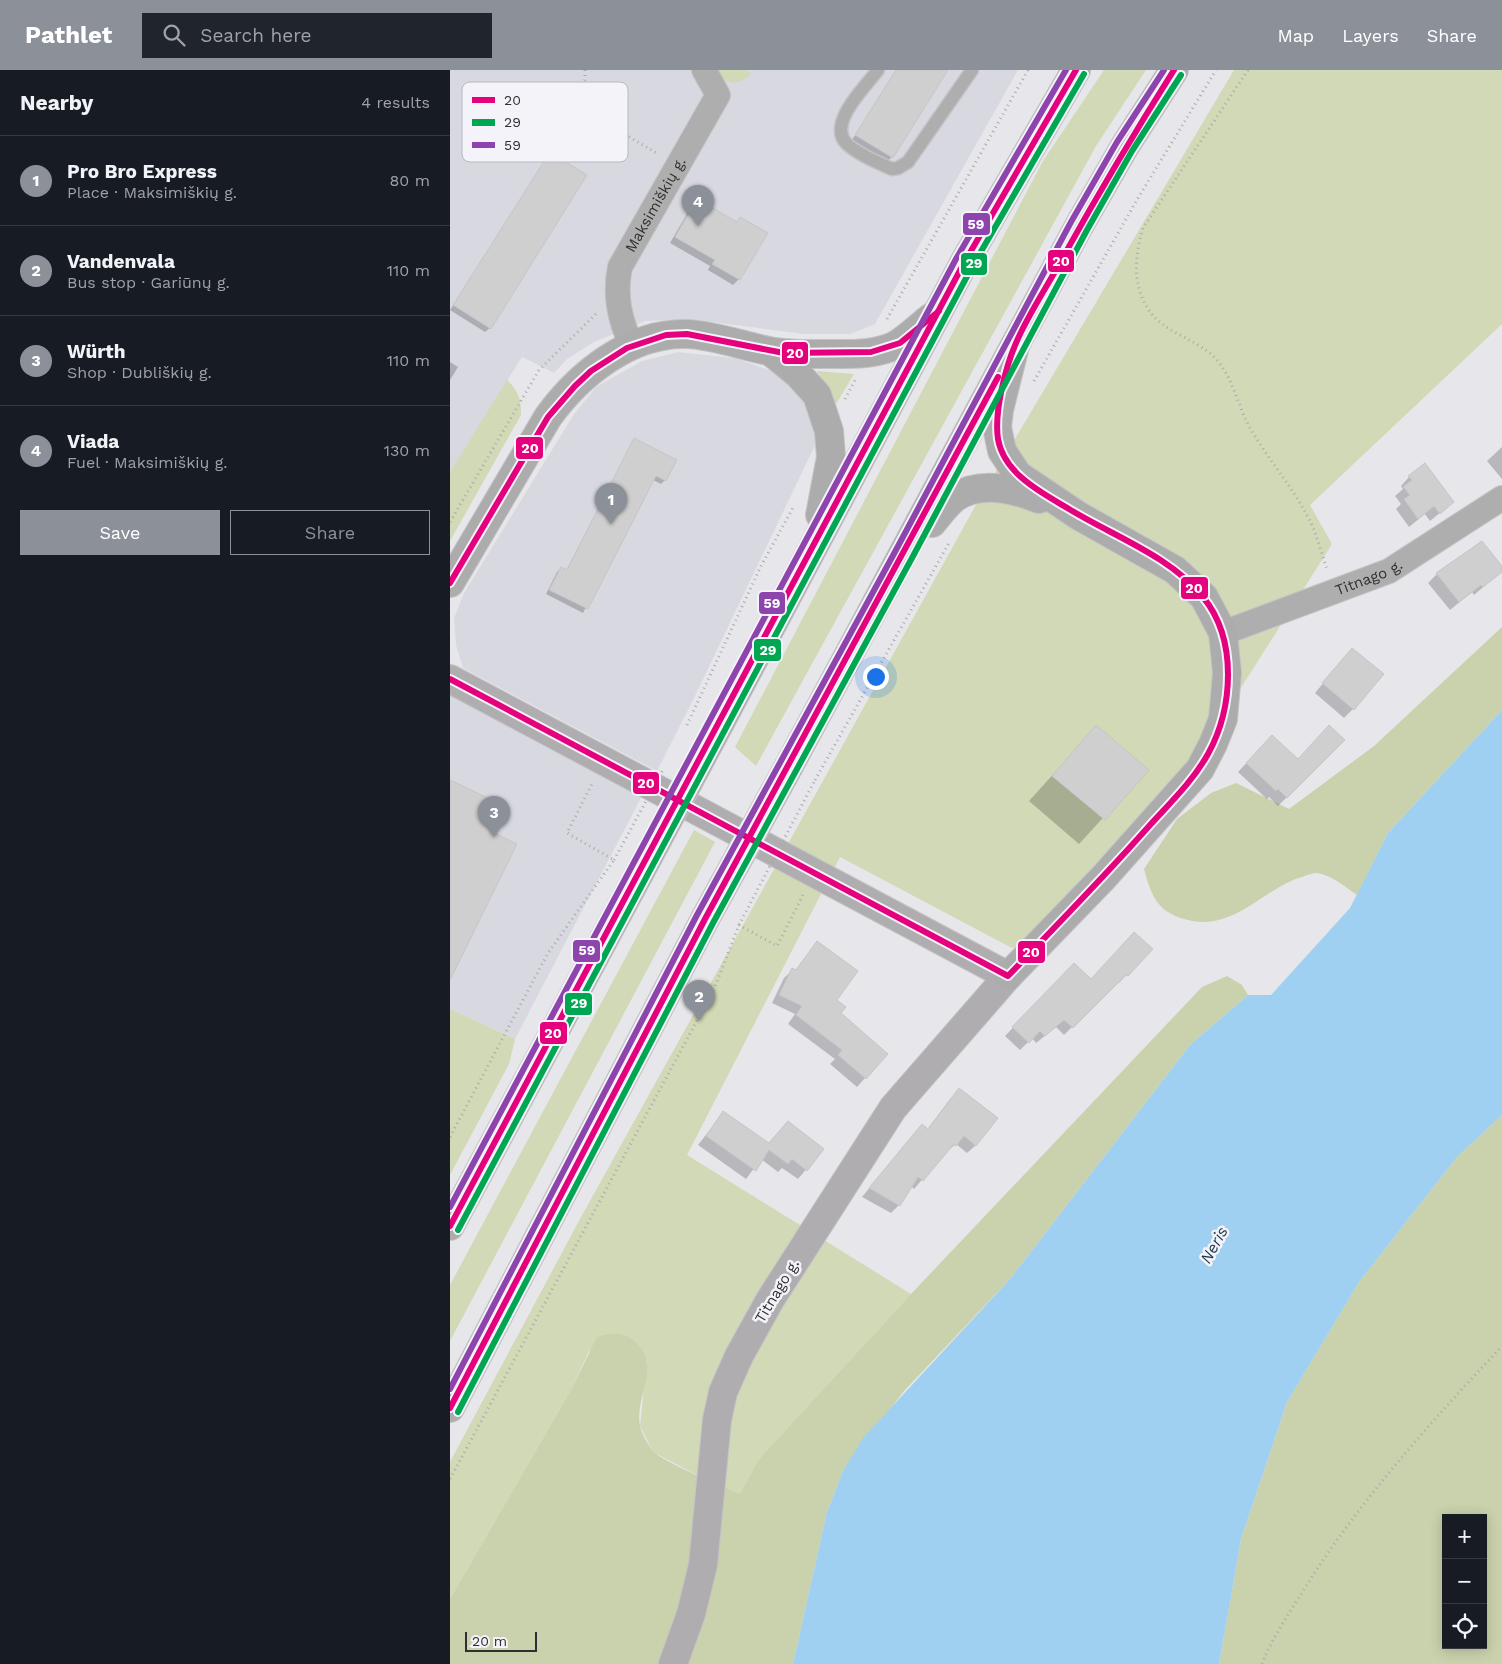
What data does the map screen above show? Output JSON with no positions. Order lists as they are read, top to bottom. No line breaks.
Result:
{"streets":{"street":["Maksimiškių g.","Titnago g."]},"water":["Neris"],"lines":["transit line 20","transit line 59","transit line 29"],"legend":["20","29","59"],"scale_bar":"20 m","page":{"header":"Pathlet","search":"Search here","nav":["Map","Layers","Share"],"heading":["Nearby","4 results"],"list":[{"mark":"1","name":"Pro Bro Express","note":"Place · Maksimiškių g.","value":"80 m"},{"mark":"2","name":"Vandenvala","note":"Bus stop · Gariūnų g.","value":"110 m"},{"mark":"3","name":"Würth","note":"Shop · Dubliškių g.","value":"110 m"},{"mark":"4","name":"Viada","note":"Fuel · Maksimiškių g.","value":"130 m"}],"pins":["4","1","3","2"],"buttons":["Save","Share"],"map_buttons":["+","−"],"scale":"20 m"}}
